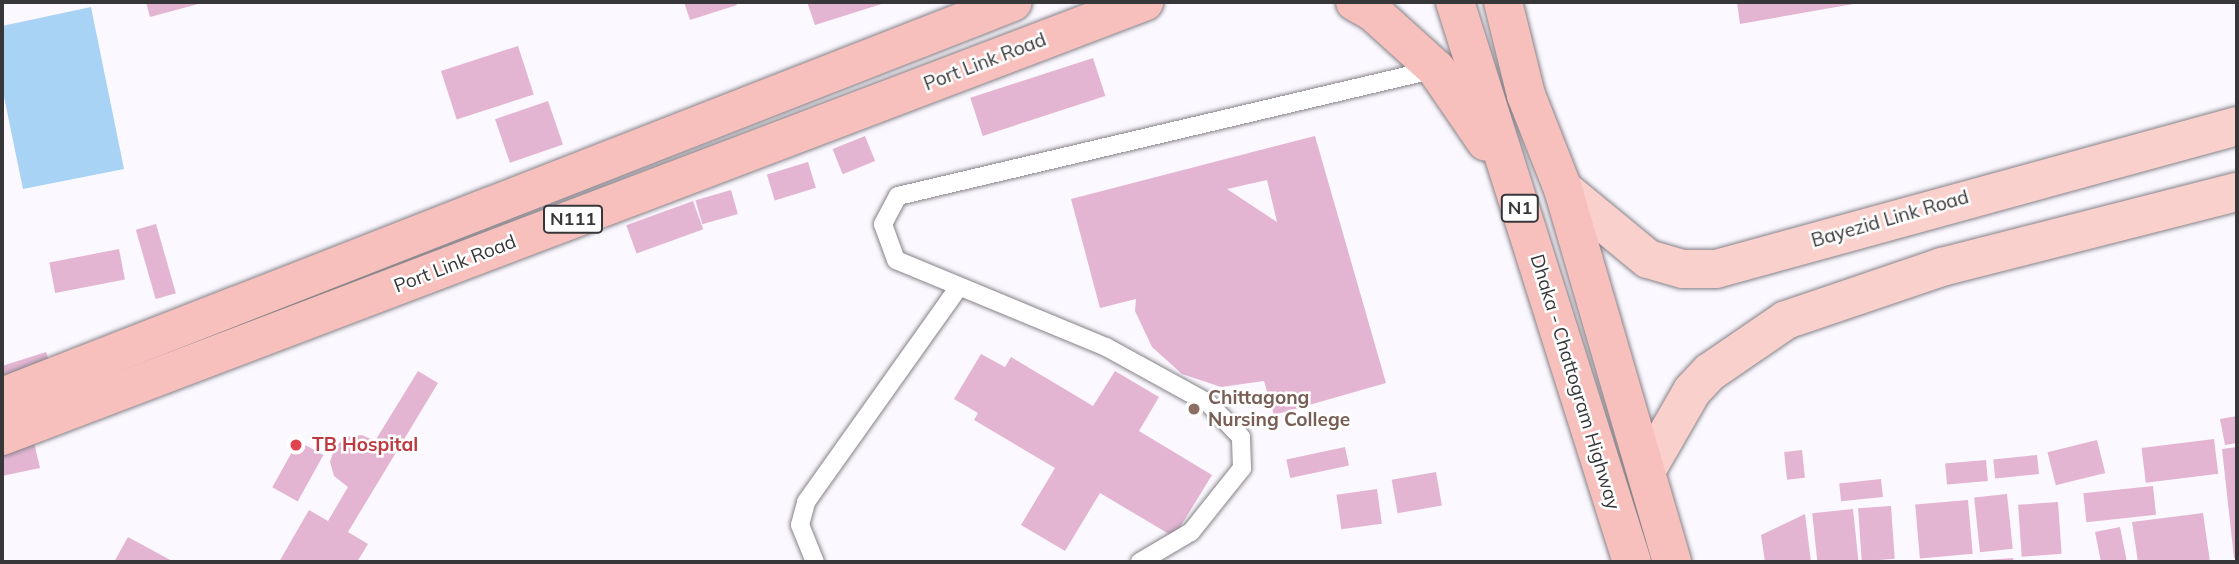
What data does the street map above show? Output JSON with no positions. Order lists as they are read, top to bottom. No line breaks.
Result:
{"streets":{"highway":["Port Link Road","N1","N111","Dhaka - Chattogram Highway"],"main road":["Bayezid Link Road"]},"crossings":[["N1","Bayezid Link Road"]],"places":["Chittagong Nursing College","TB Hospital"]}
